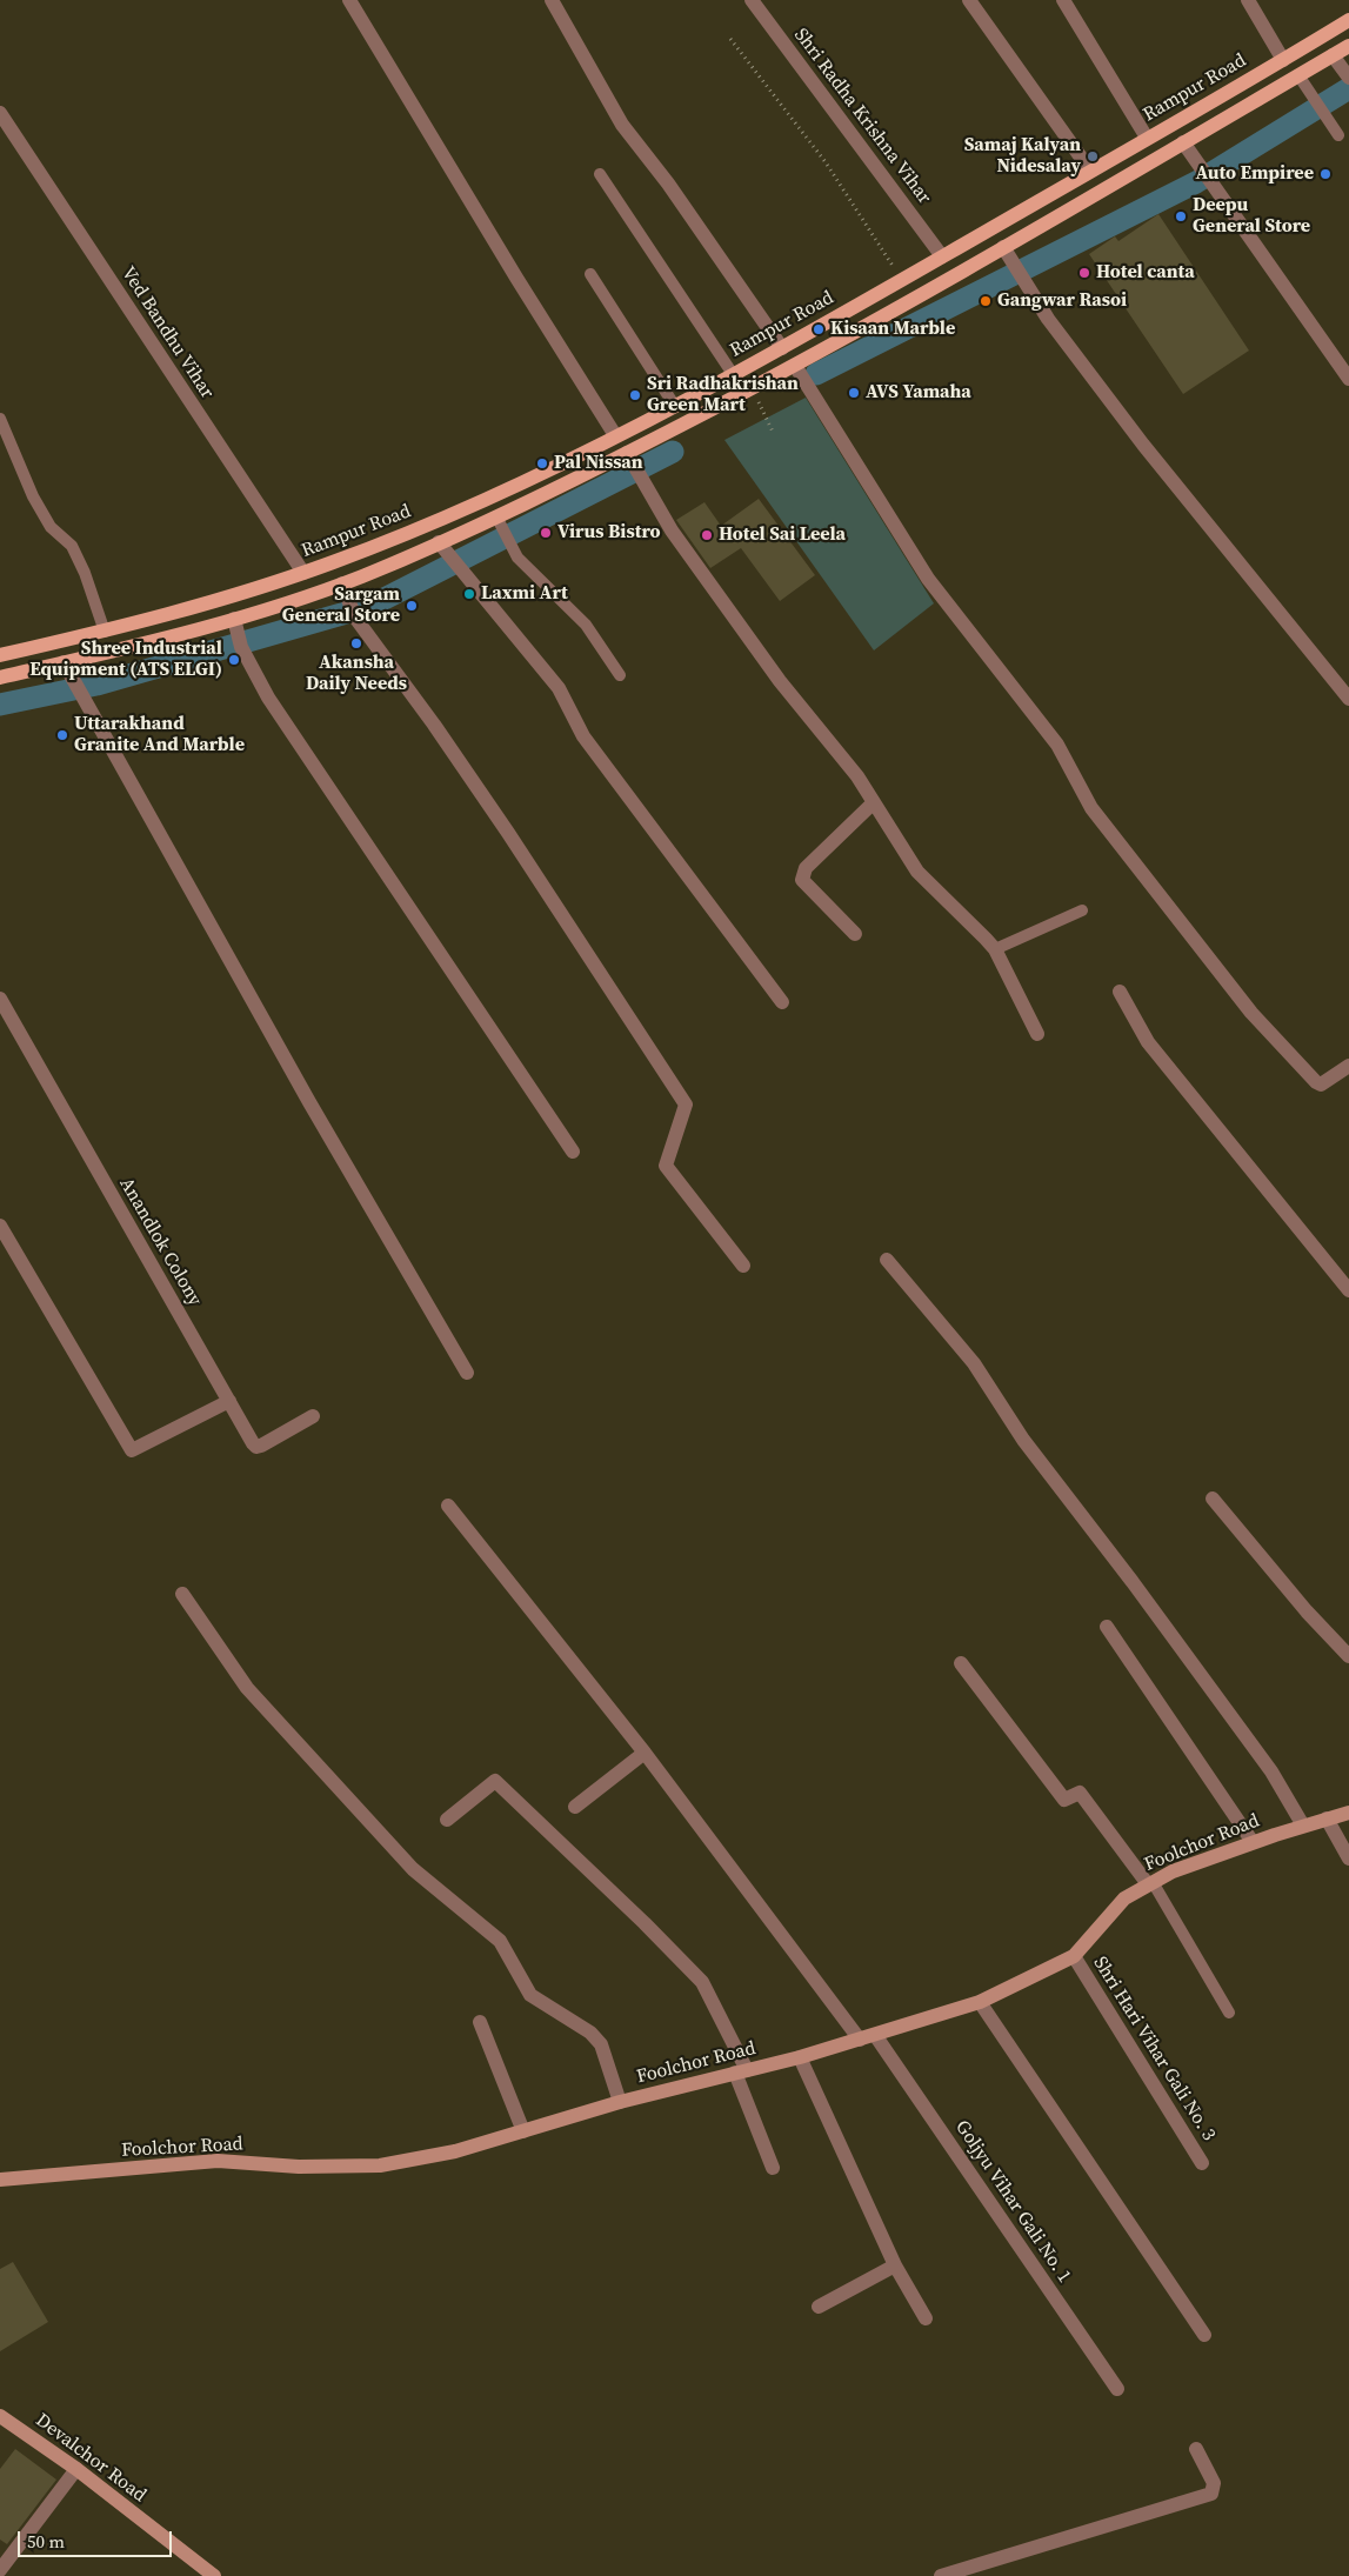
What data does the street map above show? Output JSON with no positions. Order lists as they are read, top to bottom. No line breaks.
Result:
{"streets":{"main road":["Rampur Road"],"street":["Shri Radha Krishna Vihar","Ved Bandhu Vihar","Anandlok Colony","Foolchor Road","Shri Hari Vihar Gali No. 3","Goljyu Vihar Gali No. 1","Devalchor Road"]},"crossings":[["Rampur Road","Shri Radha Krishna Vihar"],["Rampur Road","Ved Bandhu Vihar"],["Foolchor Road","Shri Hari Vihar Gali No. 3"],["Foolchor Road","Goljyu Vihar Gali No. 1"]],"places":["Samaj Kalyan Nidesalay","Auto Empiree","Deepu General Store","Hotel canta","Gangwar Rasoi","Kisaan Marble","AVS Yamaha","Sri Radhakrishan Green Mart","Pal Nissan","Virus Bistro","Hotel Sai Leela","Laxmi Art","Sargam General Store","Akansha Daily Needs","Shree Industrial Equipment (ATS ELGI)","Uttarakhand Granite And Marble"],"scale_bar":"50 m"}
